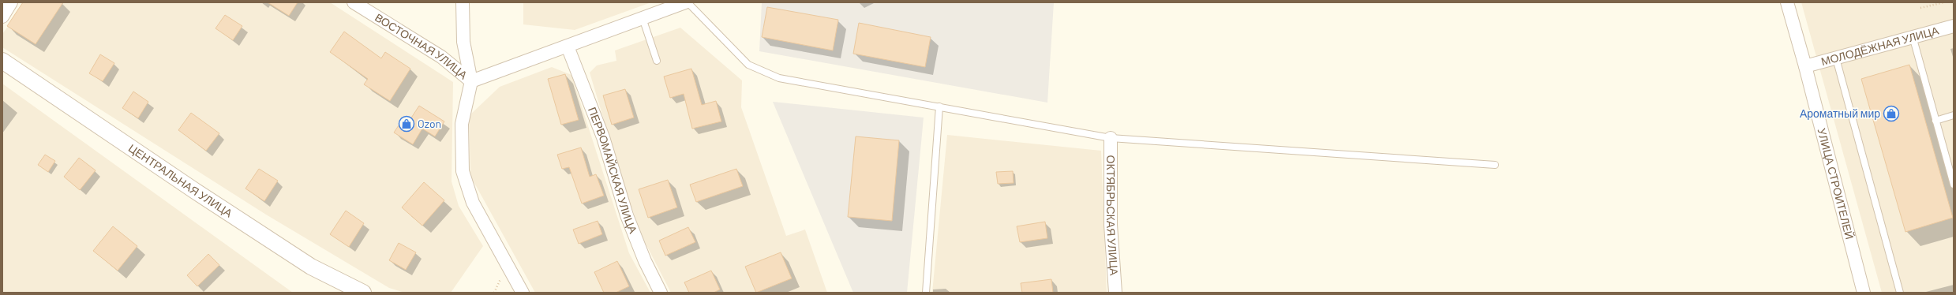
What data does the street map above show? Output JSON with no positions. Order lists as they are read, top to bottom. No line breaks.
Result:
{"streets":{"street":["МОЛОДЁЖНАЯ УЛИЦА","ВОСТОЧНАЯ УЛИЦА","ПЕРВОМАЙСКАЯ УЛИЦА","ЦЕНТРАЛЬНАЯ УЛИЦА","УЛИЦА СТРОИТЕЛЕЙ","ОКТЯБРЬСКАЯ УЛИЦА"]},"crossings":[["МОЛОДЁЖНАЯ УЛИЦА","УЛИЦА СТРОИТЕЛЕЙ"]],"places":{"shop":["Ароматный мир","Ozon"]}}
